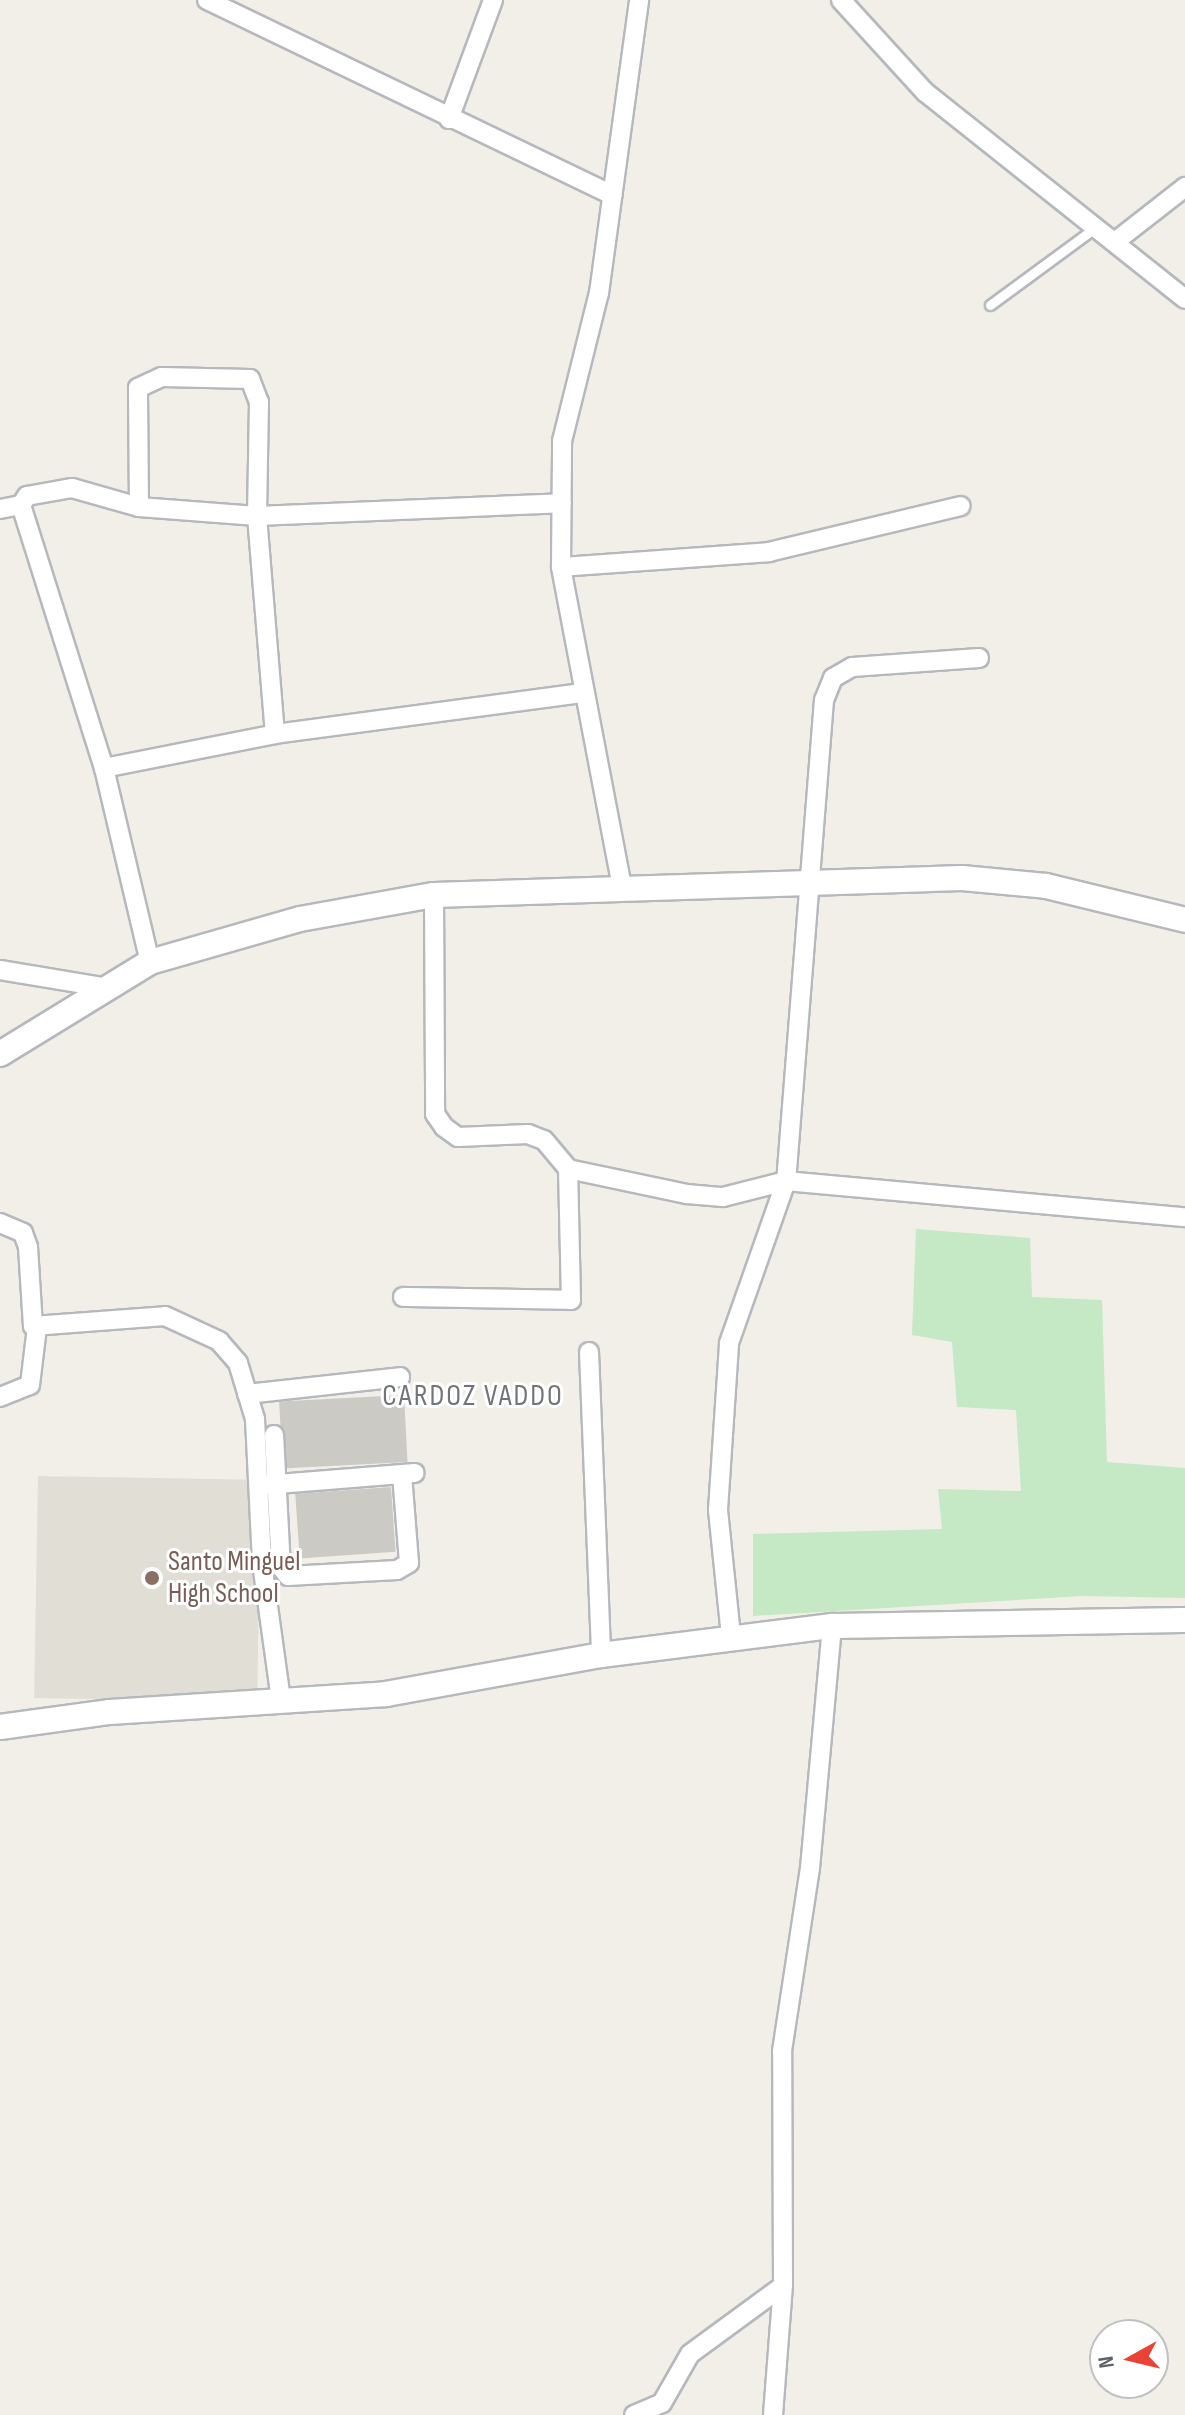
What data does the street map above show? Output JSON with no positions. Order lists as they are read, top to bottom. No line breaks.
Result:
{"districts":["CARDOZ VADDO"],"places":["Santo Minguel High School"],"north":"left"}
